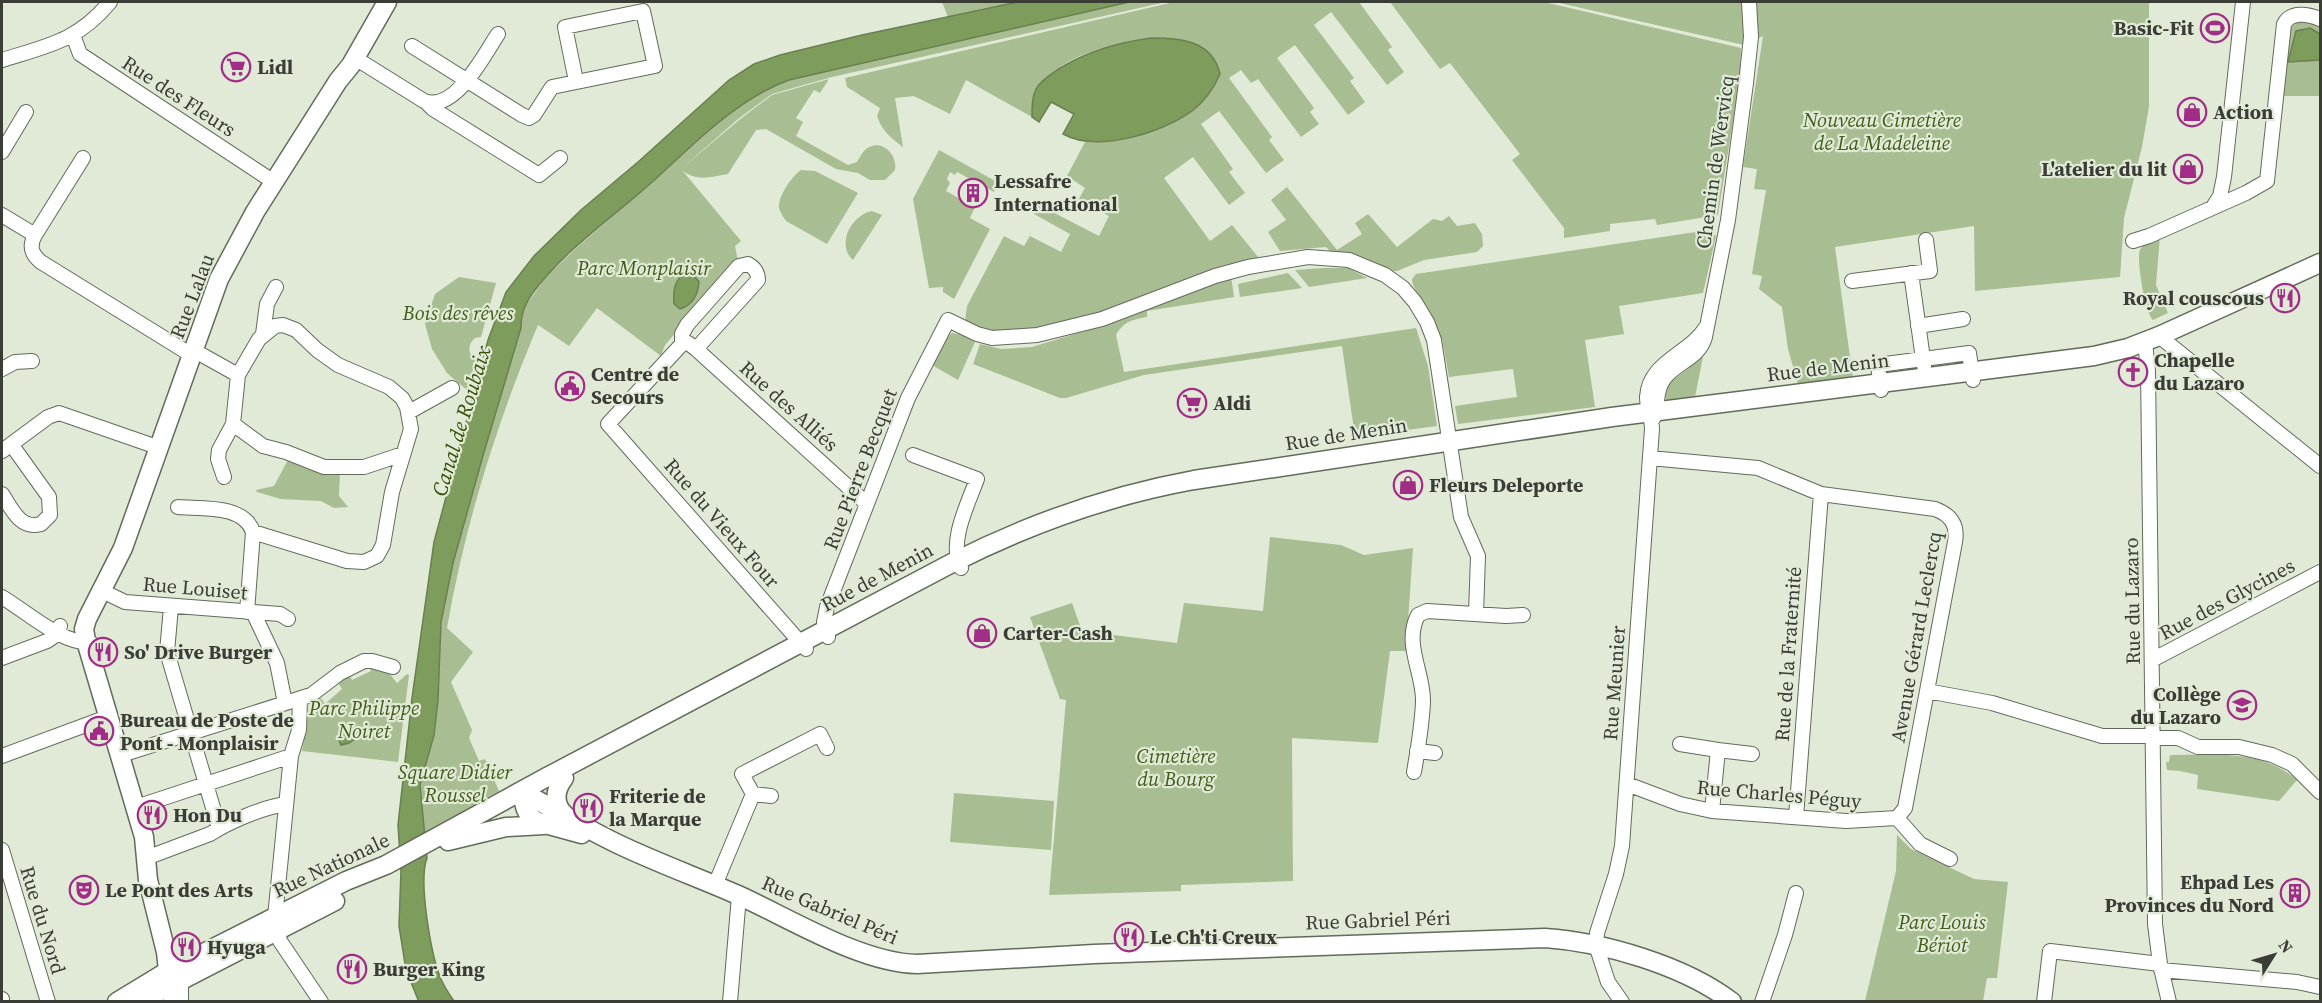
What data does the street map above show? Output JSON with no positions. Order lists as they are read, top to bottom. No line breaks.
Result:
{"streets":{"main road":["Rue Lalau","Rue de Menin","Rue Nationale","Rue Gabriel Péri"],"street":["Rue des Fleurs","Chemin de Wervicq","Rue des Alliés","Rue Pierre Becquet","Rue du Vieux Four","Rue Louiset","Rue des Glycines","Rue du Lazaro","Avenue Gérard Leclercq","Rue de la Fraternité","Rue Meunier","Rue Charles Péguy","Rue du Nord"]},"crossings":[["Rue des Fleurs","Rue Lalau"],["Chemin de Wervicq","Rue de Menin"],["Chemin de Wervicq","Rue Meunier"],["Rue Lalau","Rue Louiset"],["Rue de Menin","Rue Pierre Becquet"],["Rue de Menin","Rue du Vieux Four"],["Rue de Menin","Rue du Lazaro"],["Rue de Menin","Rue Meunier"],["Rue de Menin","Rue Nationale"],["Rue de Menin","Rue Gabriel Péri"],["Rue des Alliés","Rue Pierre Becquet"],["Rue des Alliés","Rue du Vieux Four"],["Rue des Glycines","Rue du Lazaro"],["Avenue Gérard Leclercq","Rue de la Fraternité"],["Avenue Gérard Leclercq","Rue Meunier"],["Avenue Gérard Leclercq","Rue Charles Péguy"],["Rue de la Fraternité","Rue Charles Péguy"],["Rue Meunier","Rue Charles Péguy"],["Rue Meunier","Rue Gabriel Péri"],["Rue Nationale","Rue Gabriel Péri"]],"water":["Canal de Roubaix"],"parks":["Nouveau Cimetière de La Madeleine","Parc Monplaisir","Bois des rêves","Parc Philippe Noiret","Cimetière du Bourg","Square Didier Roussel","Parc Louis Bériot"],"places":{"sports":["Basic-Fit"],"supermarket":["Lidl","Aldi"],"shop":["Action","L'atelier du lit","Fleurs Deleporte","Carter-Cash"],"building":["Lessafre International","Ehpad Les Provinces du Nord"],"restaurant":["Royal couscous","So' Drive Burger","Friterie de la Marque","Hon Du","Le Ch'ti Creux","Hyuga","Burger King"],"church":["Chapelle du Lazaro"],"public building":["Centre de Secours","Bureau de Poste de Pont - Monplaisir"],"school or university":["Collège du Lazaro"],"theatre":["Le Pont des Arts"]},"north":"top right"}
